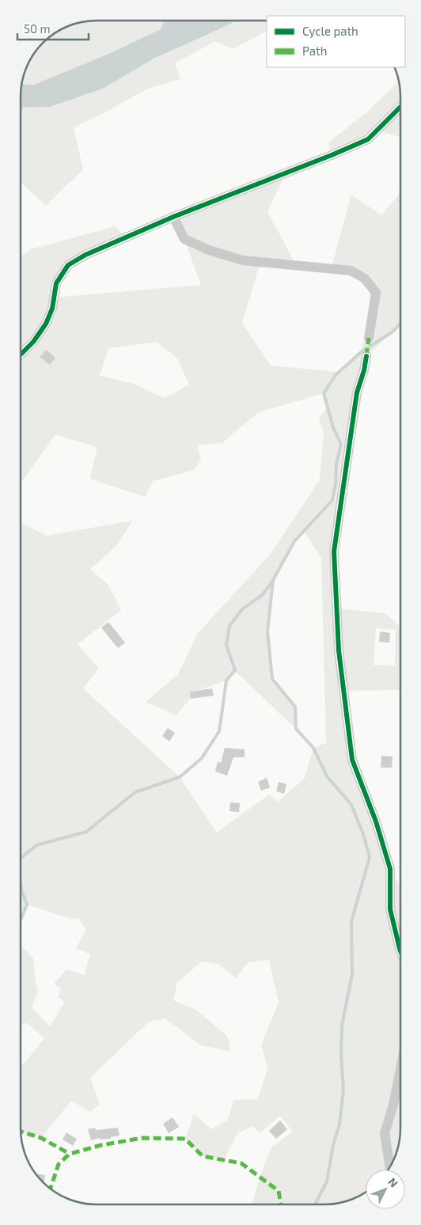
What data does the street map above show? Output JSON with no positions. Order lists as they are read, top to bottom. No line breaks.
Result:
{"legend":["Cycle path","Path"],"scale_bar":"50 m","north":"top right"}
